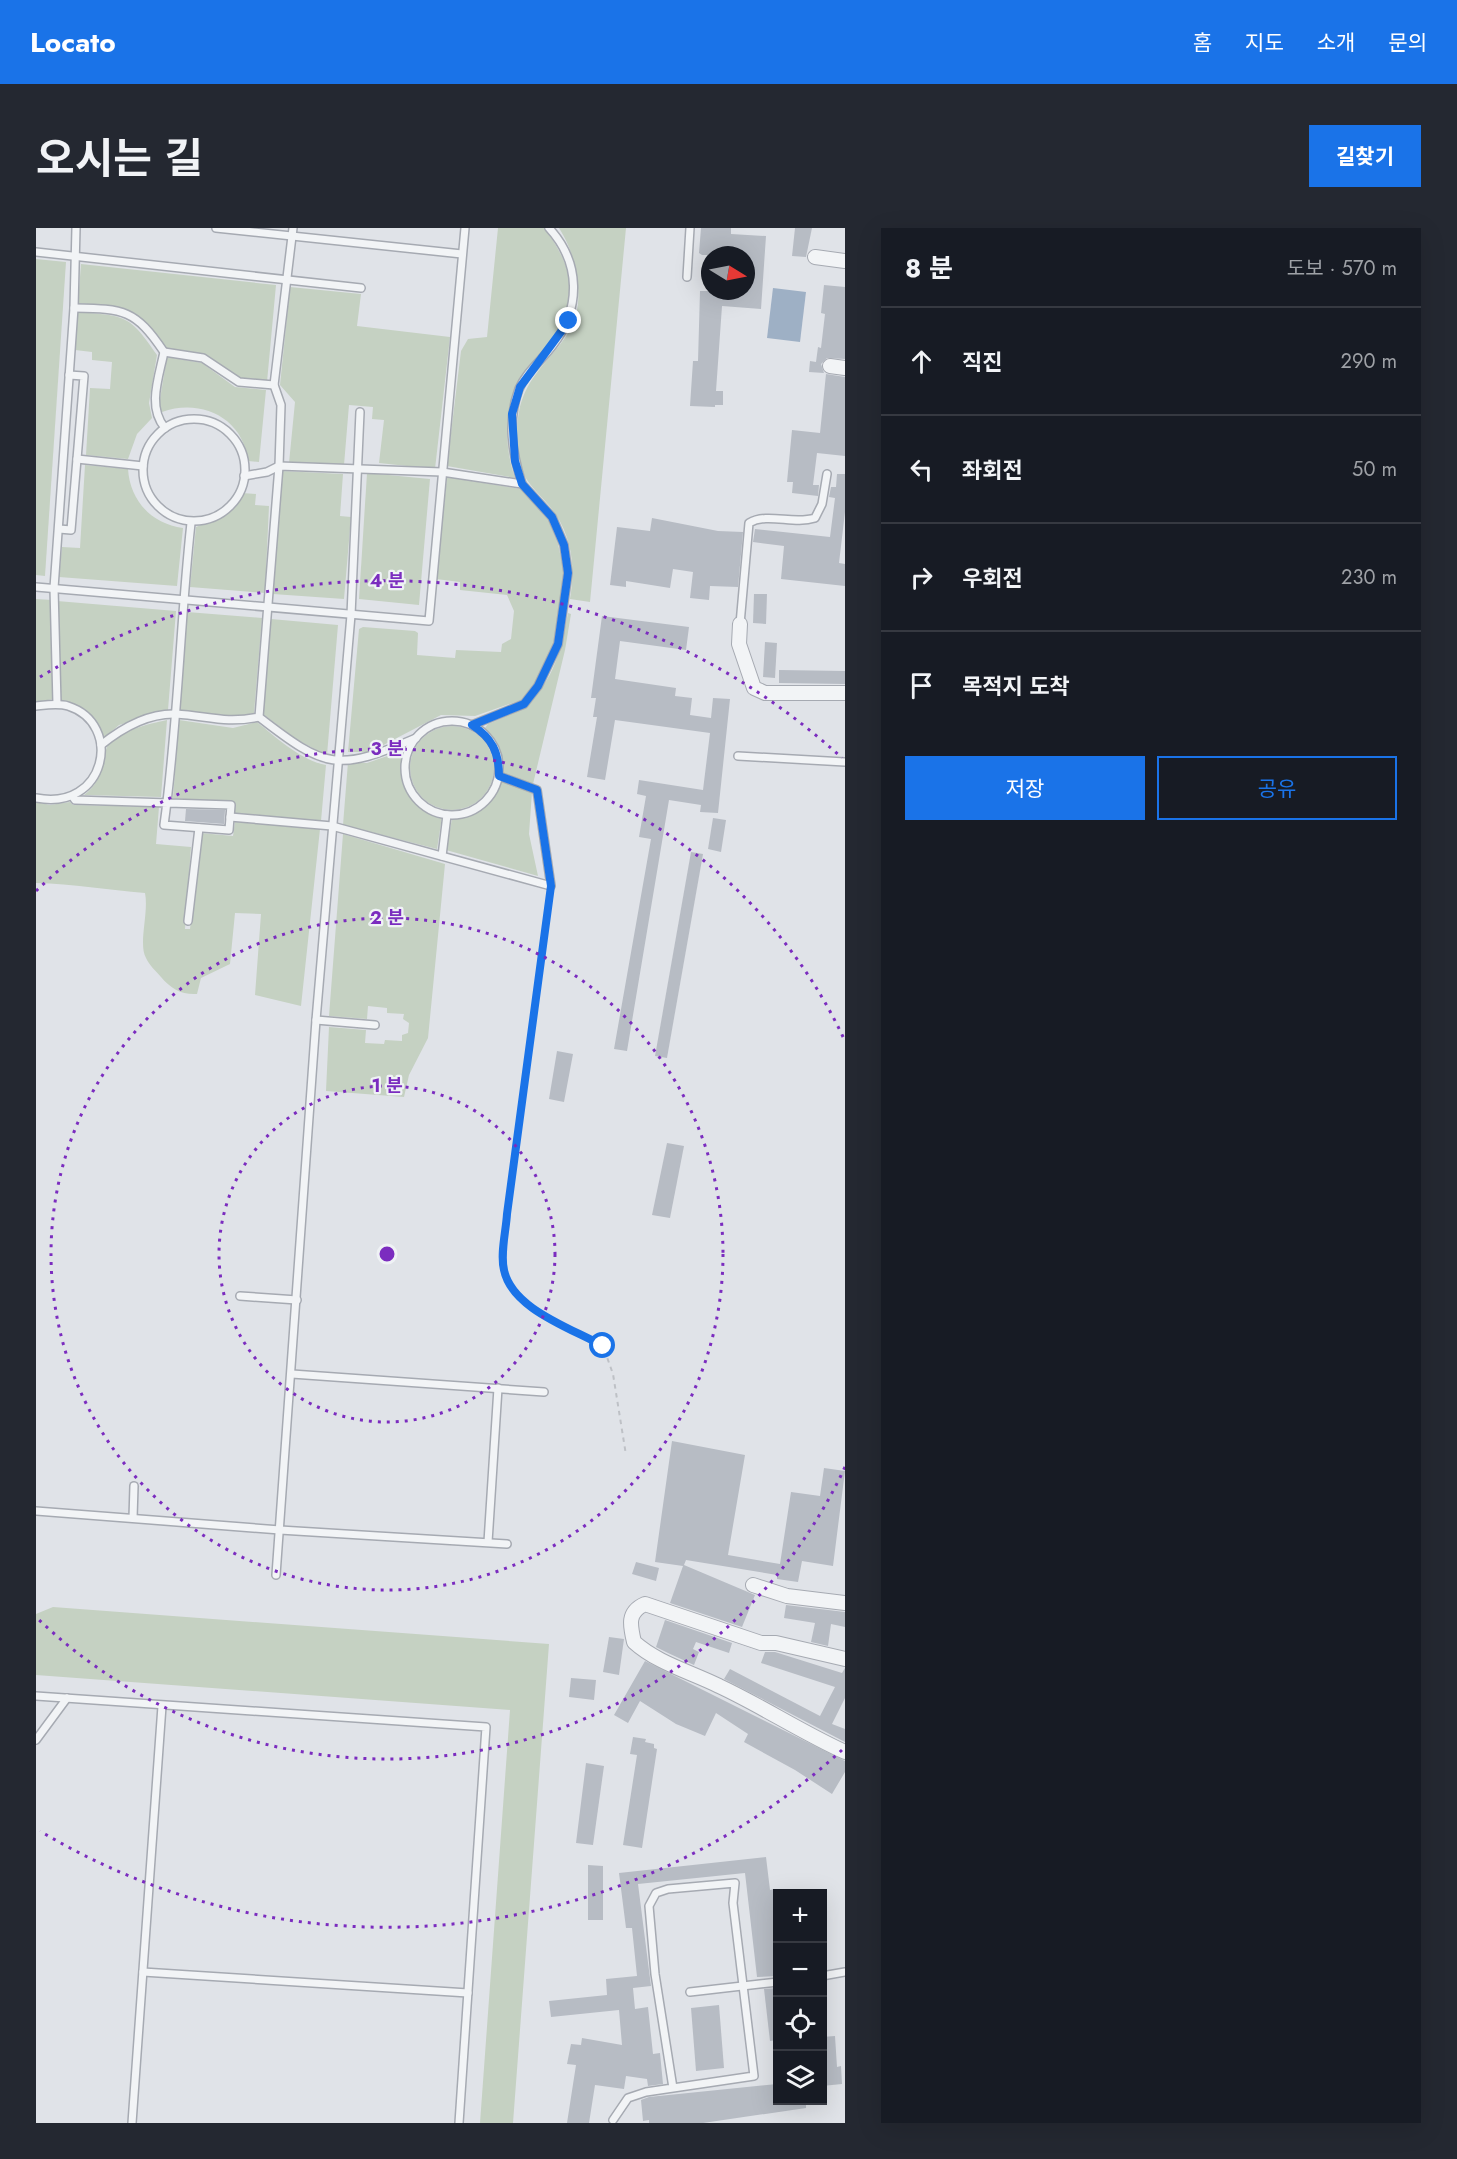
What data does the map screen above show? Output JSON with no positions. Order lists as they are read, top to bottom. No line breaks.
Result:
{"north":"right","page":{"header":"Locato","nav":["홈","지도","소개","문의"],"title":"오시는 길","buttons":["길찾기",["저장","공유"]],"heading":["8 분","도보 · 570 m"],"list":[["직진","290 m"],["좌회전","50 m"],["우회전","230 m"],"목적지 도착"],"map_buttons":["+","−"]},"rings":["4 분","3 분","2 분","1 분"]}
